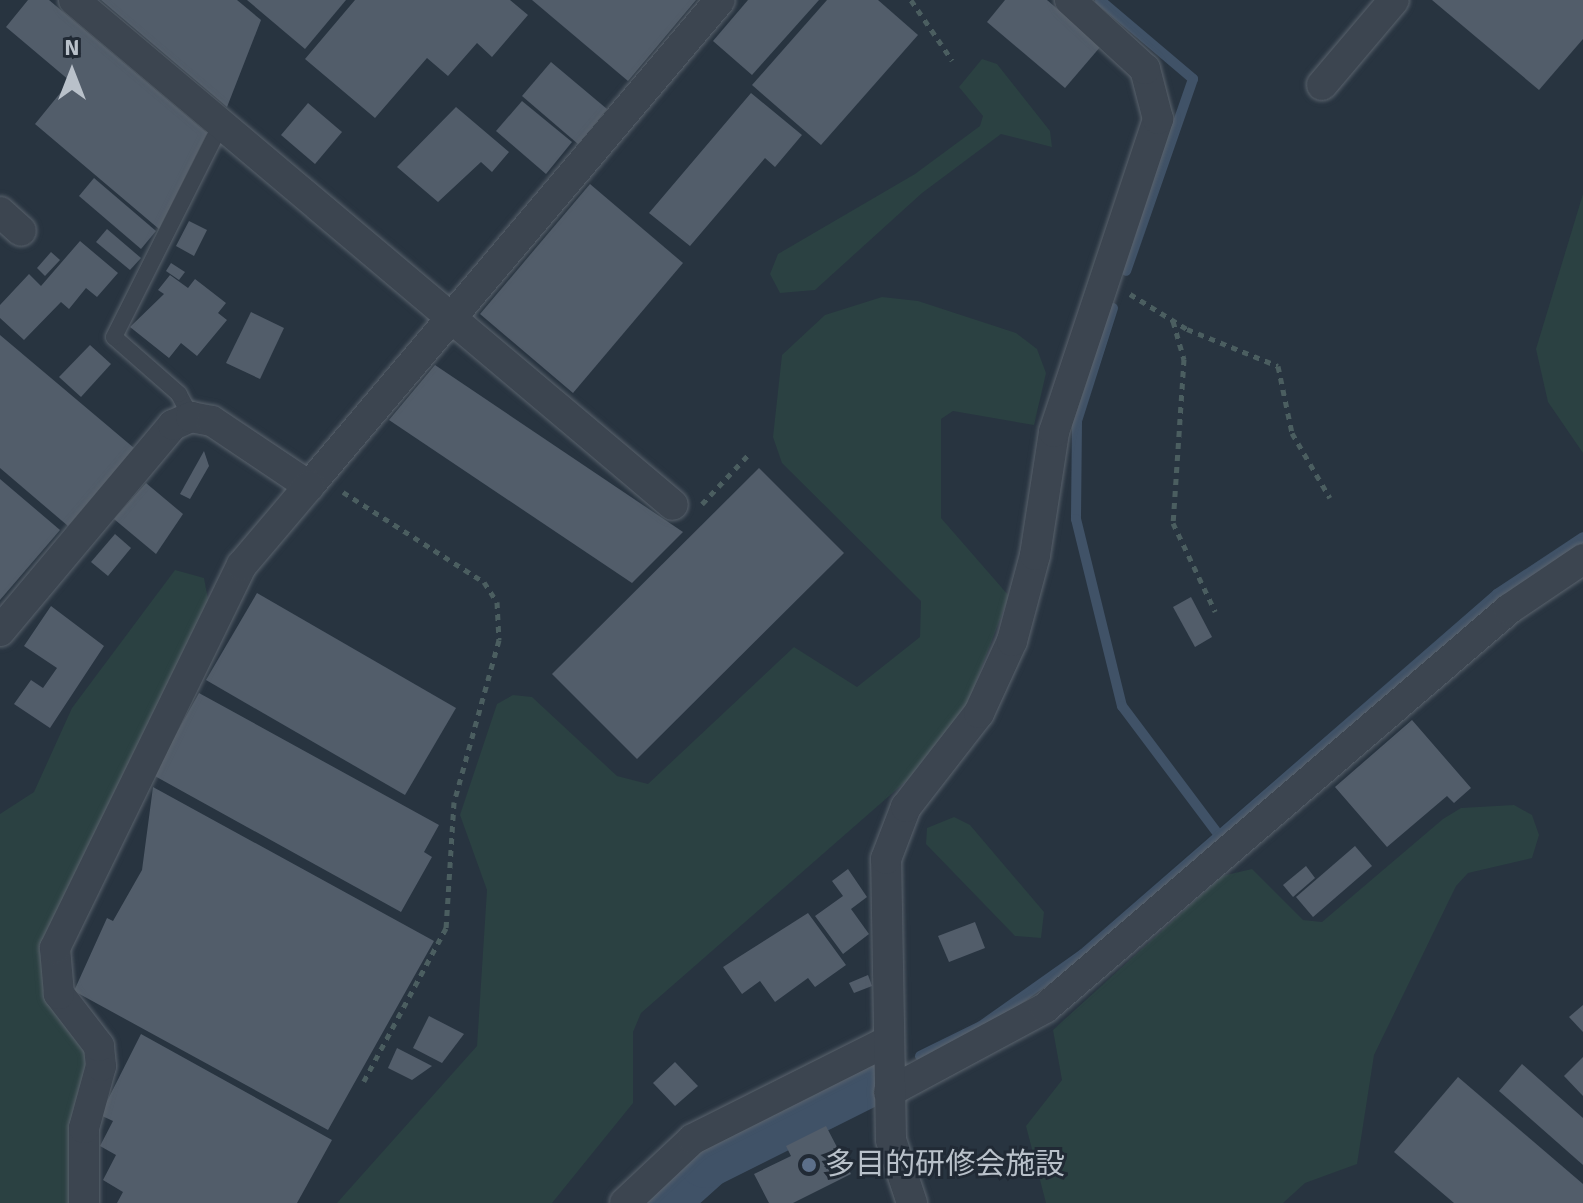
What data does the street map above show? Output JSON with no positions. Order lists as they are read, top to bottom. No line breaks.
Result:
{"places":["多目的研修会施設"],"north":"top"}
